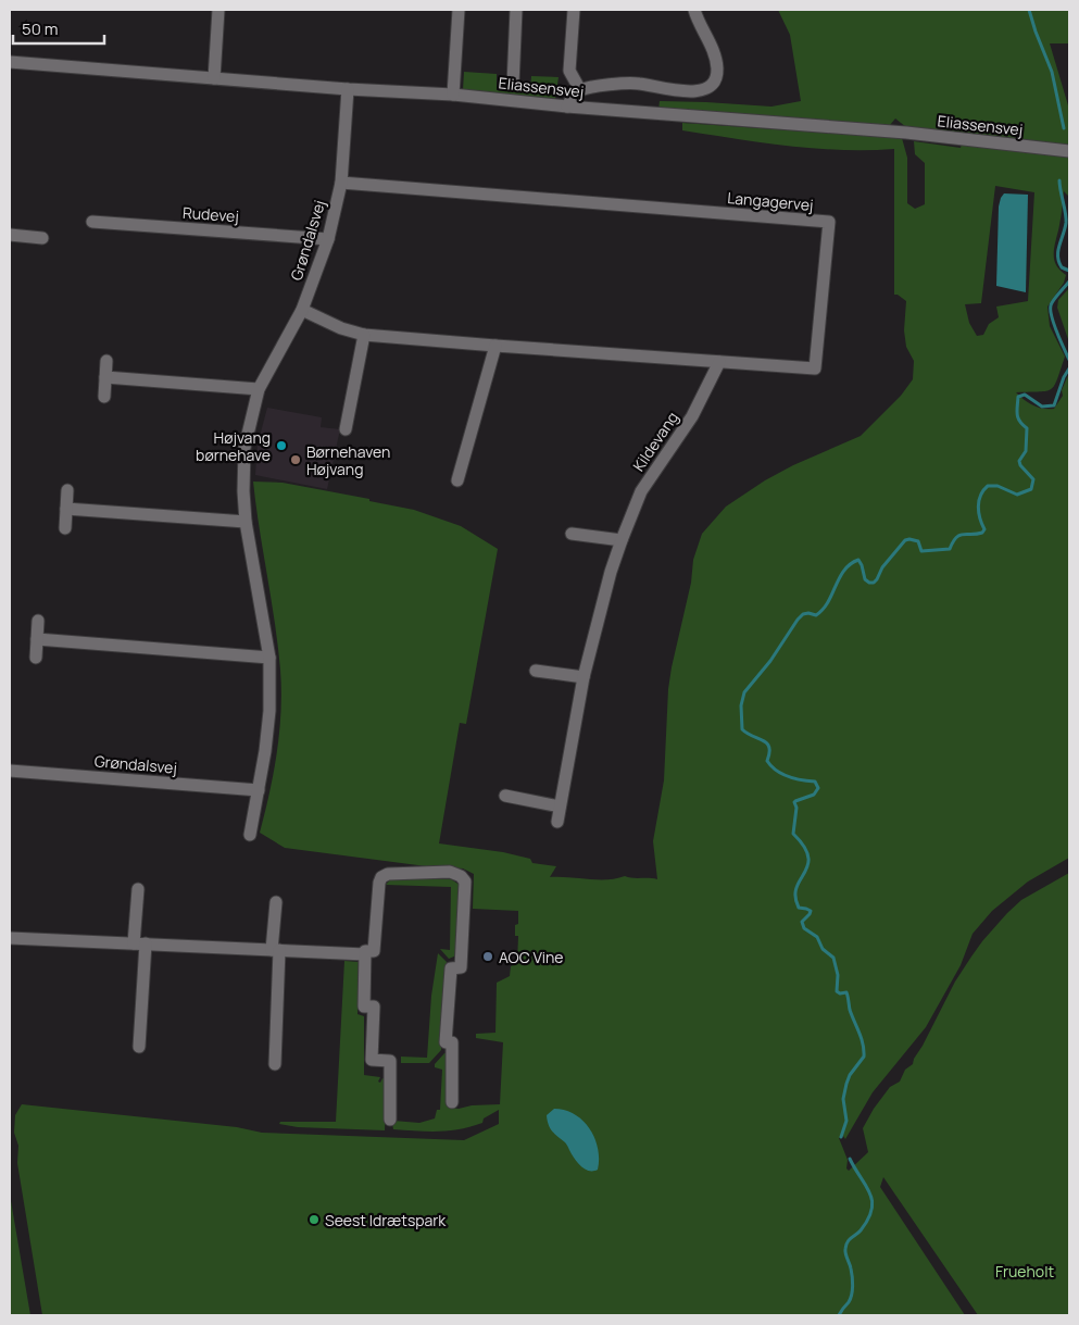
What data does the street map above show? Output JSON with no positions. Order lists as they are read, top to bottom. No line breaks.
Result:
{"streets":{"street":["Eliassensvej","Langagervej","Rudevej","Grøndalsvej","Kildevang"]},"crossings":[["Eliassensvej","Grøndalsvej"],["Langagervej","Grøndalsvej"],["Langagervej","Kildevang"],["Rudevej","Grøndalsvej"]],"parks":["Frueholt"],"places":["Højvang børnehave","Børnehaven Højvang","AOC Vine","Seest Idrætspark"],"scale_bar":"50 m"}
